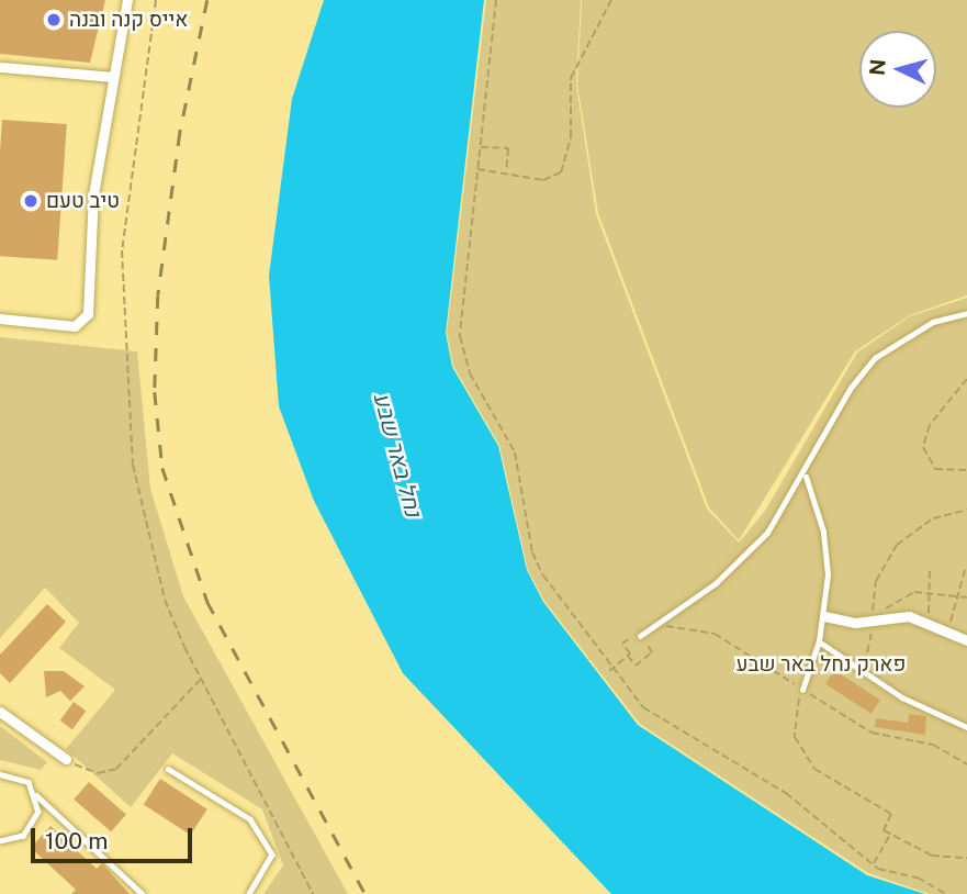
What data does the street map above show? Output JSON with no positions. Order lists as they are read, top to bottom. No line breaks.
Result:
{"water":["נחל באר שבע"],"parks":["פארק נחל באר שבע"],"places":["אייס קנה ובנה","טיב טעם"],"scale_bar":"100 m","north":"left"}
